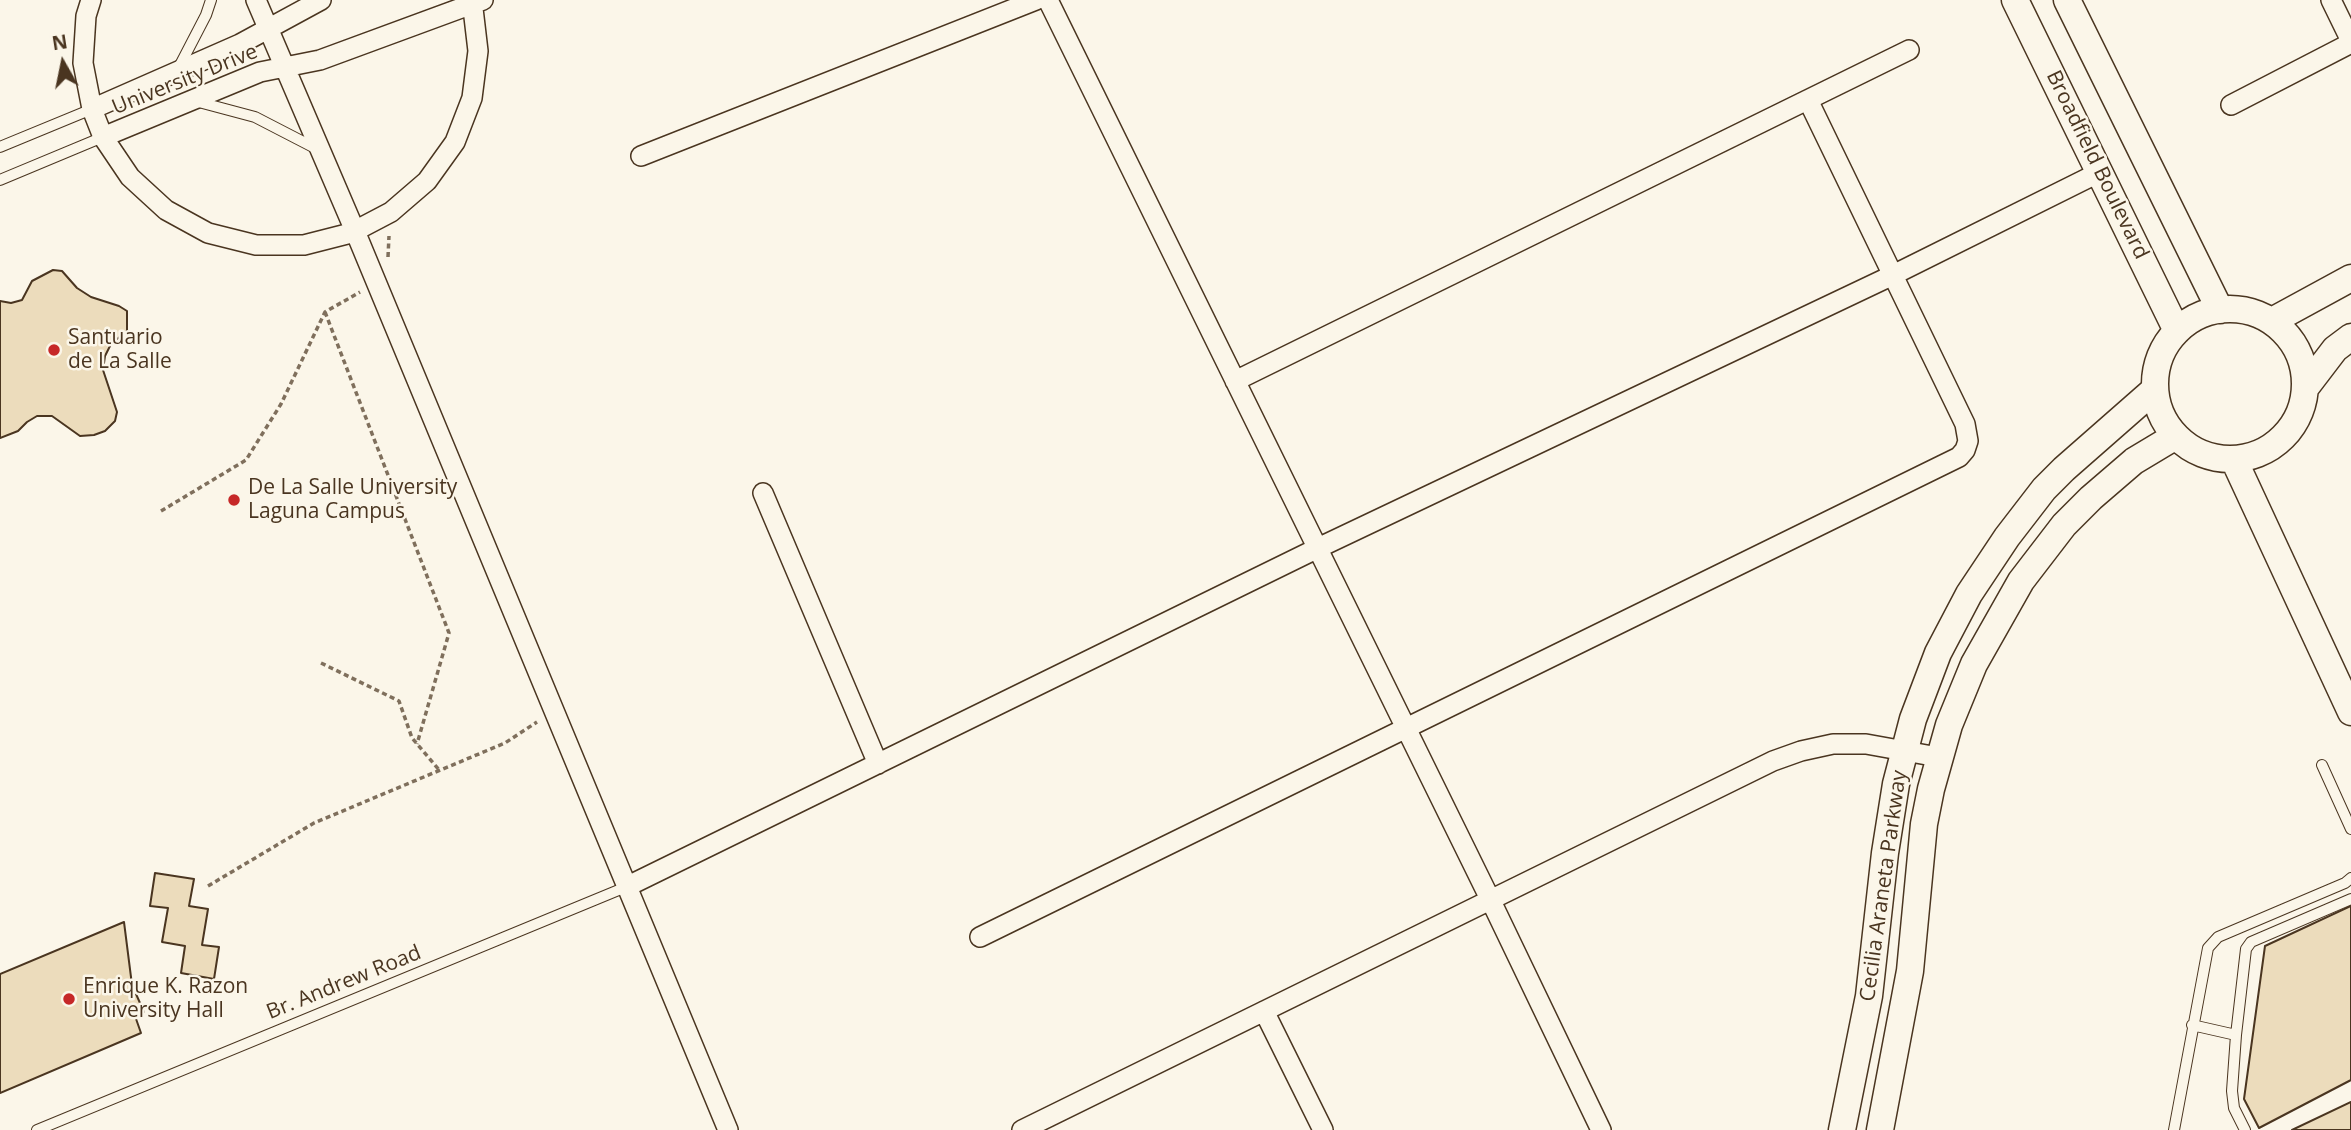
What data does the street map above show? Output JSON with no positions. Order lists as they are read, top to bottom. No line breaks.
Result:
{"streets":{"street":["University Drive","Broadfield Boulevard","Cecilia Araneta Parkway"],"lane":["Br. Andrew Road"]},"crossings":[["Broadfield Boulevard","Cecilia Araneta Parkway"]],"places":["Santuario de La Salle","De La Salle University Laguna Campus","Enrique K. Razon University Hall"],"north":"top"}
